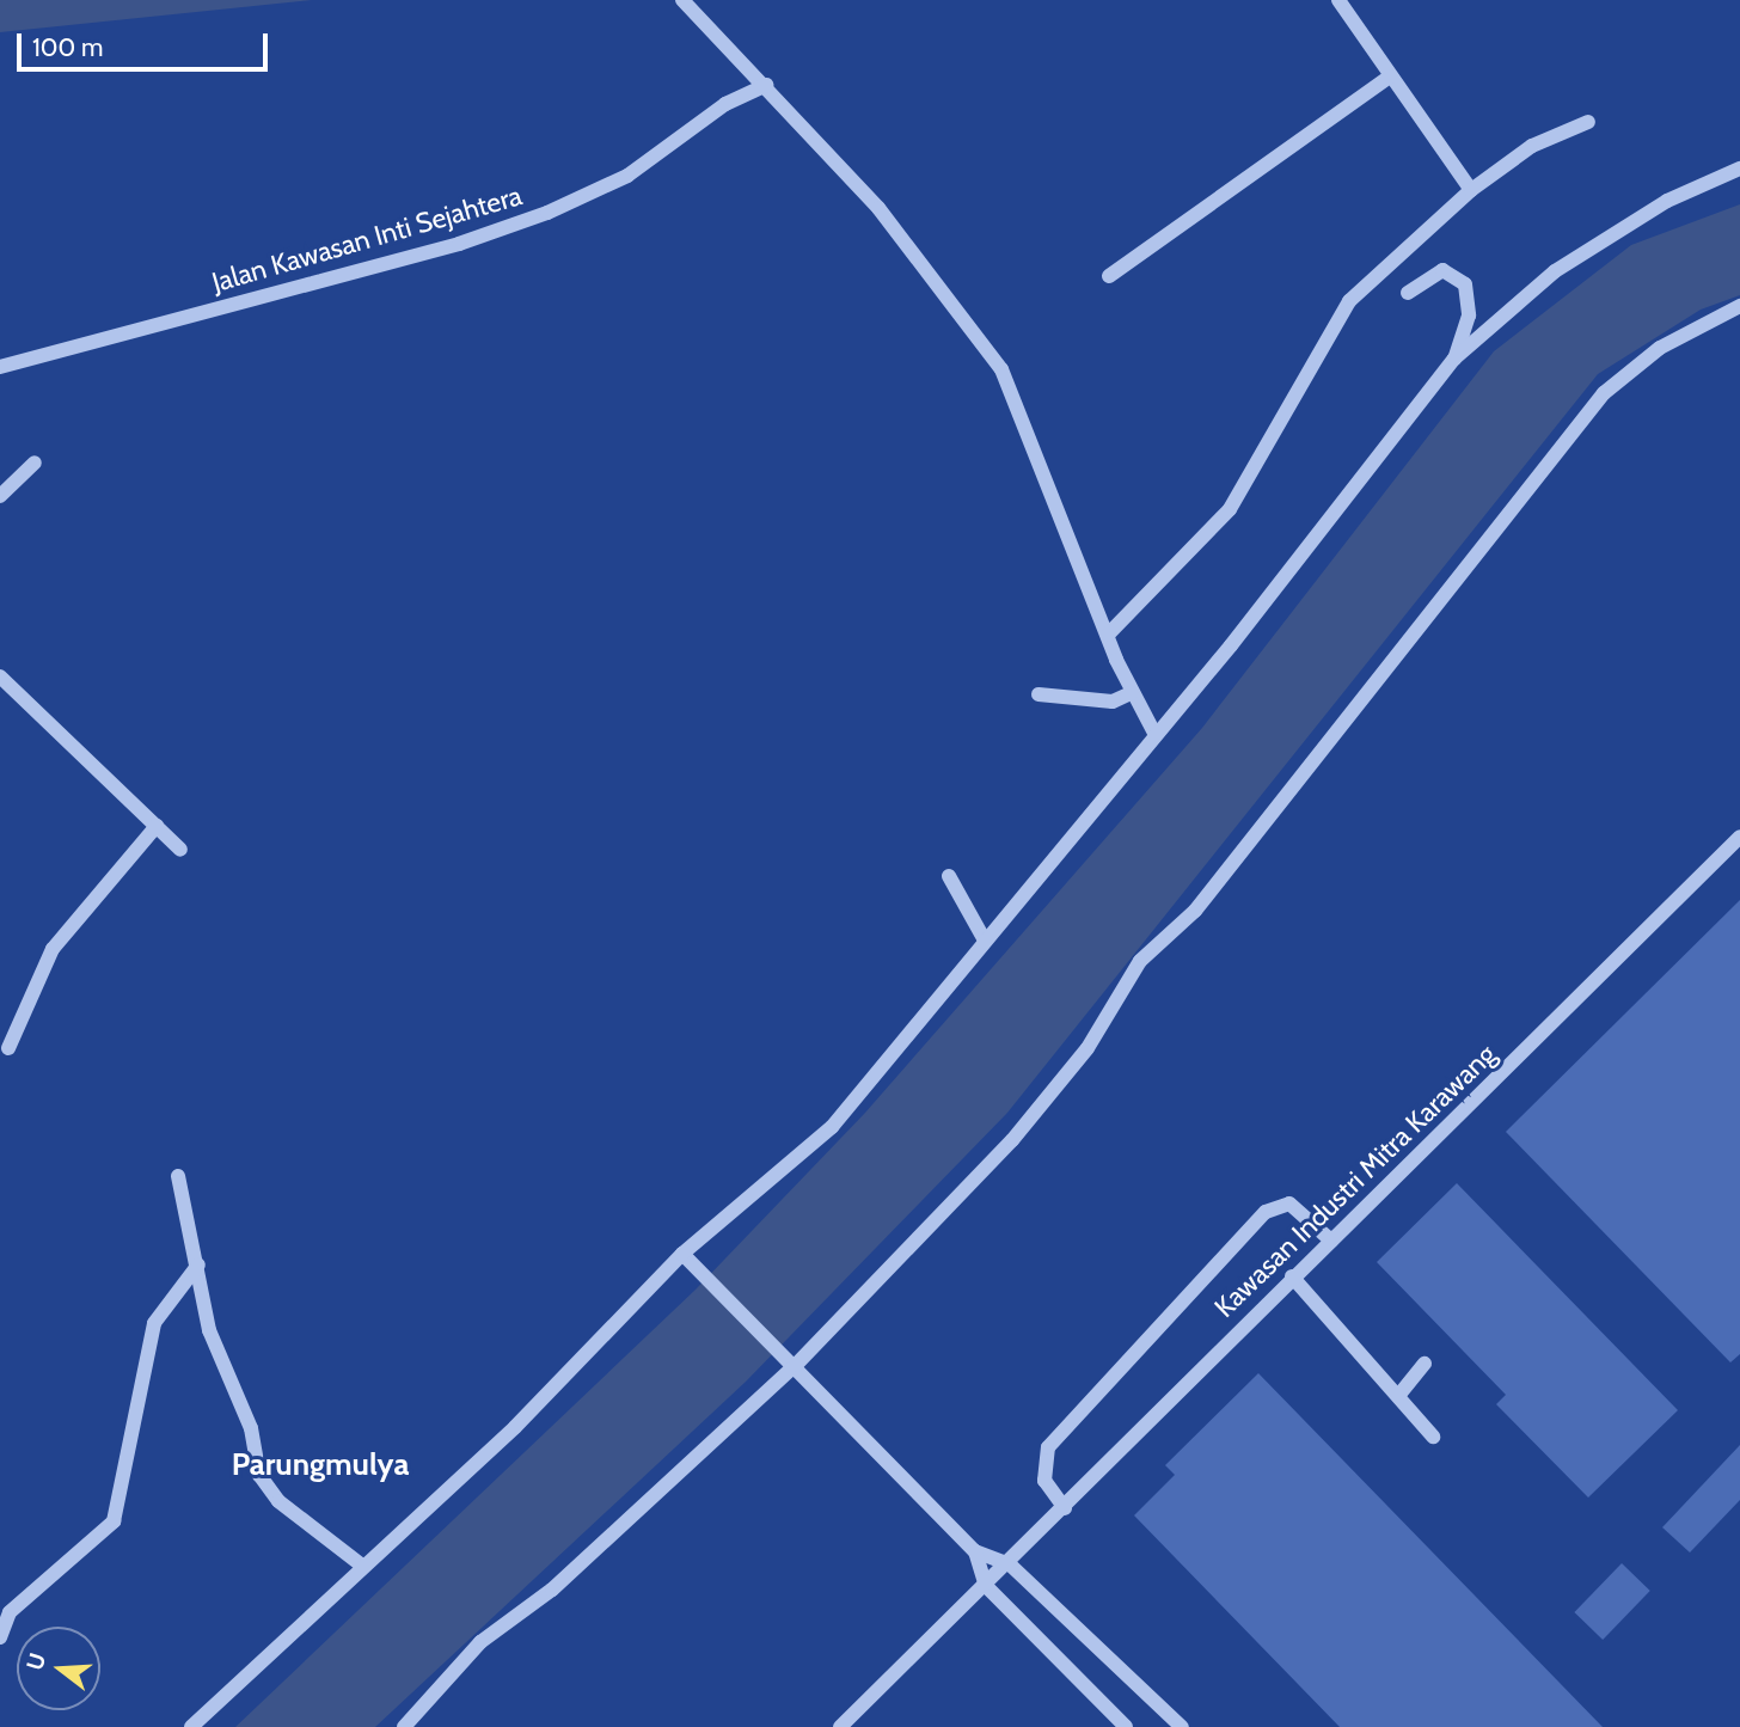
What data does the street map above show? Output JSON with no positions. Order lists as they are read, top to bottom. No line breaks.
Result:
{"streets":{"street":["Jalan Kawasan Inti Sejahtera","Kawasan Industri Mitra Karawang"]},"districts":["Parungmulya"],"scale_bar":"100 m","north":"left"}
